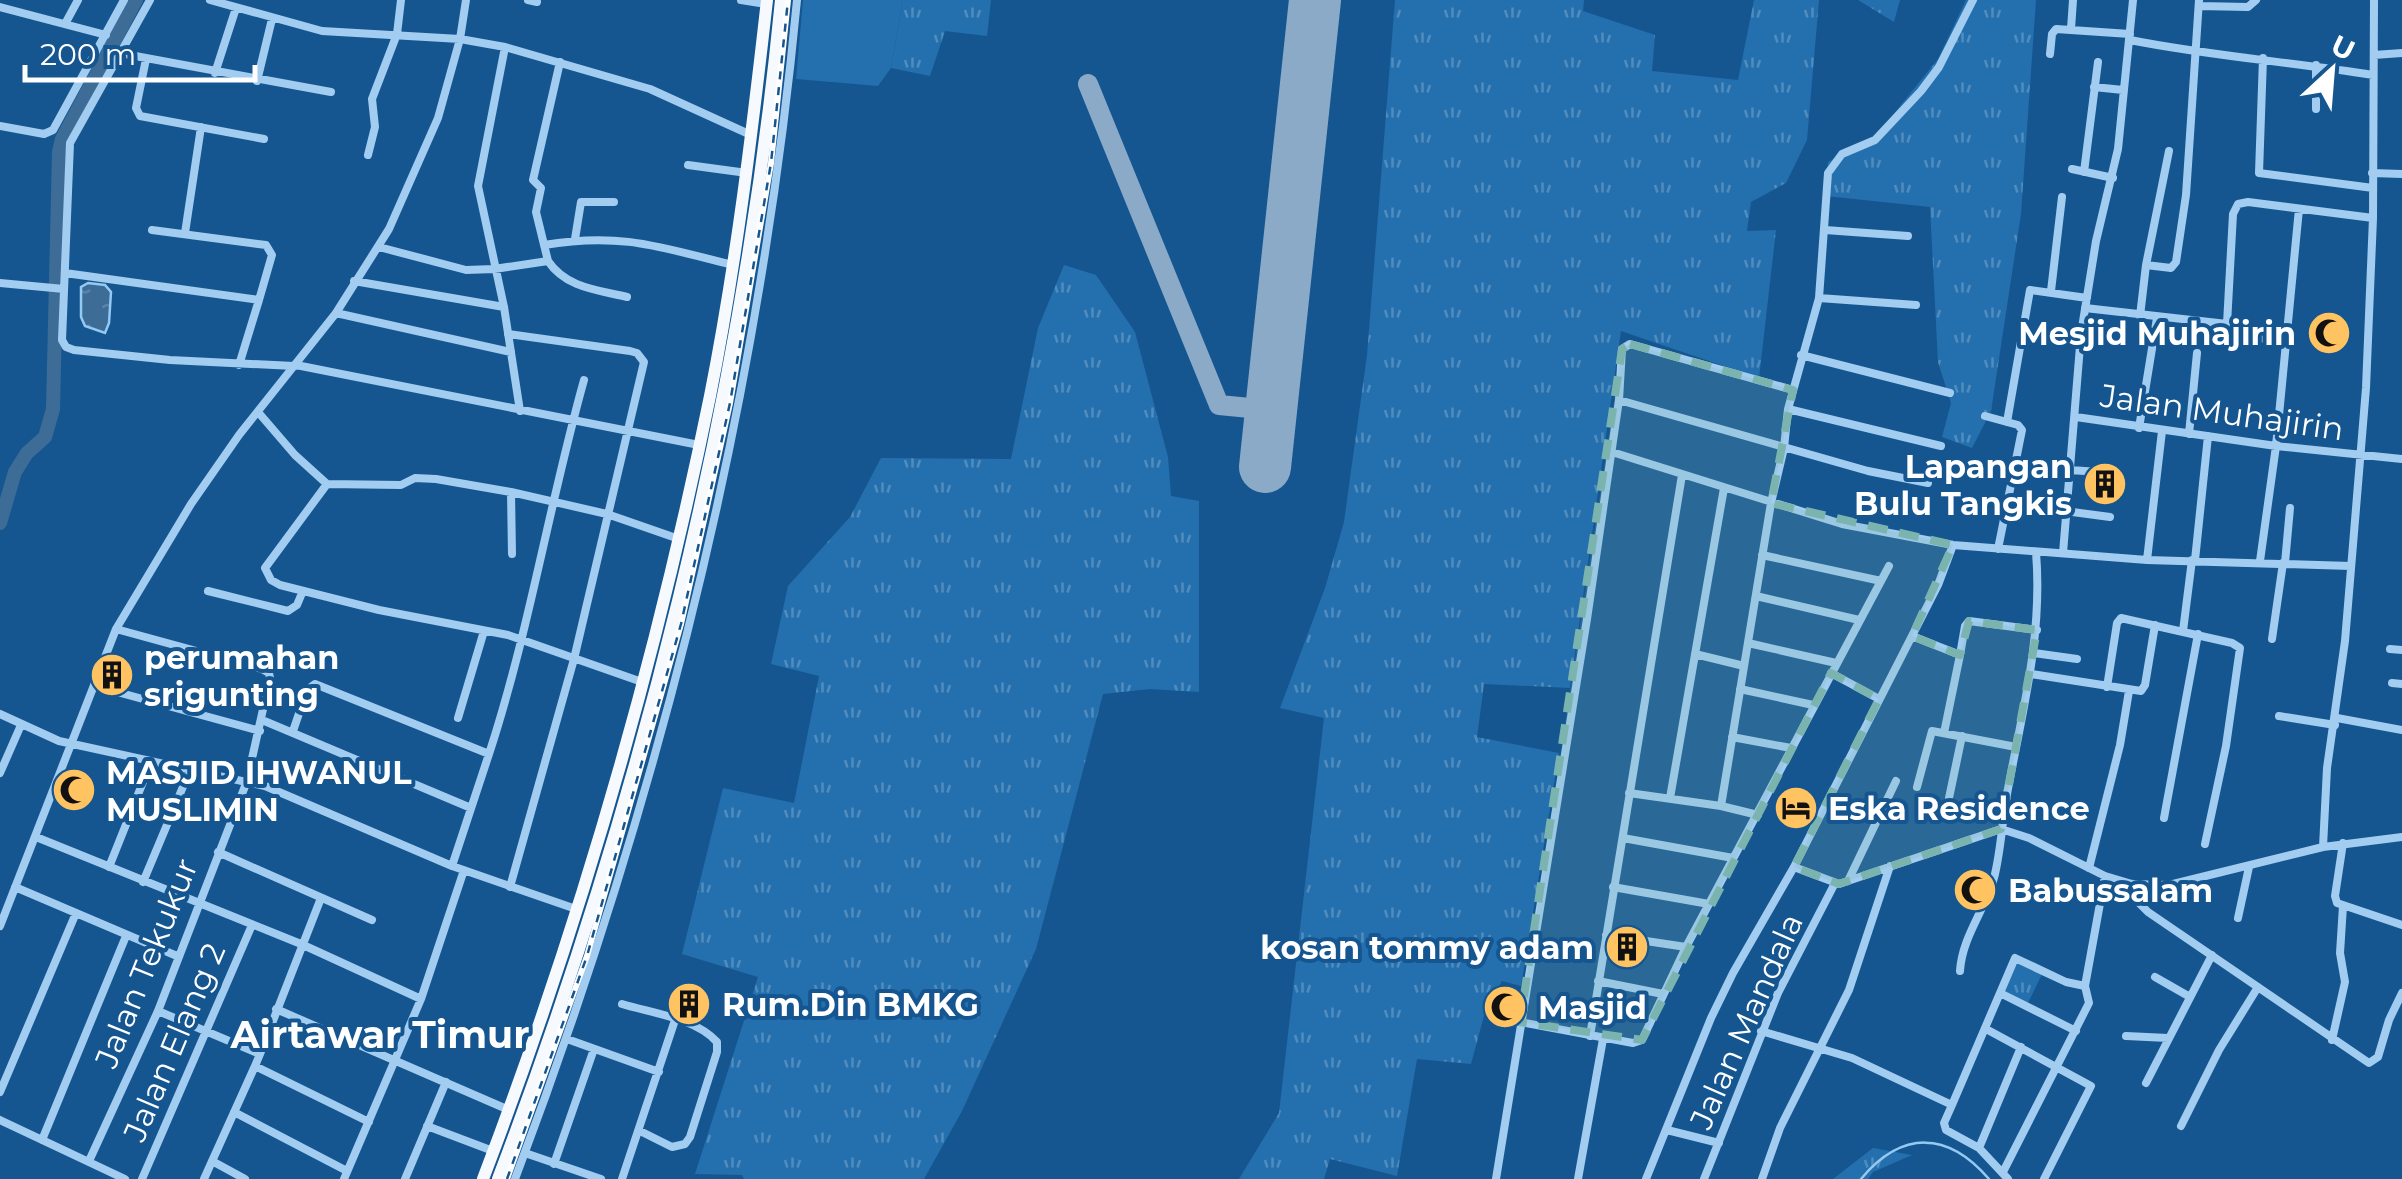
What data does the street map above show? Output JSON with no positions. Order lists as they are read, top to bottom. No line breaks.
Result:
{"streets":{"street":["Jalan Muhajirin","Jalan Tekukur","Jalan Mandala","Jalan Elang 2"]},"districts":["Airtawar Timur"],"places":{"mosque":["Mesjid Muhajirin","MASJID IHWANUL MUSLIMIN","Babussalam","Masjid"],"building":["Lapangan Bulu Tangkis","perumahan srigunting","kosan tommy adam","Rum.Din BMKG"],"hotel":["Eska Residence"]},"scale_bar":"200 m","north":"top right"}
